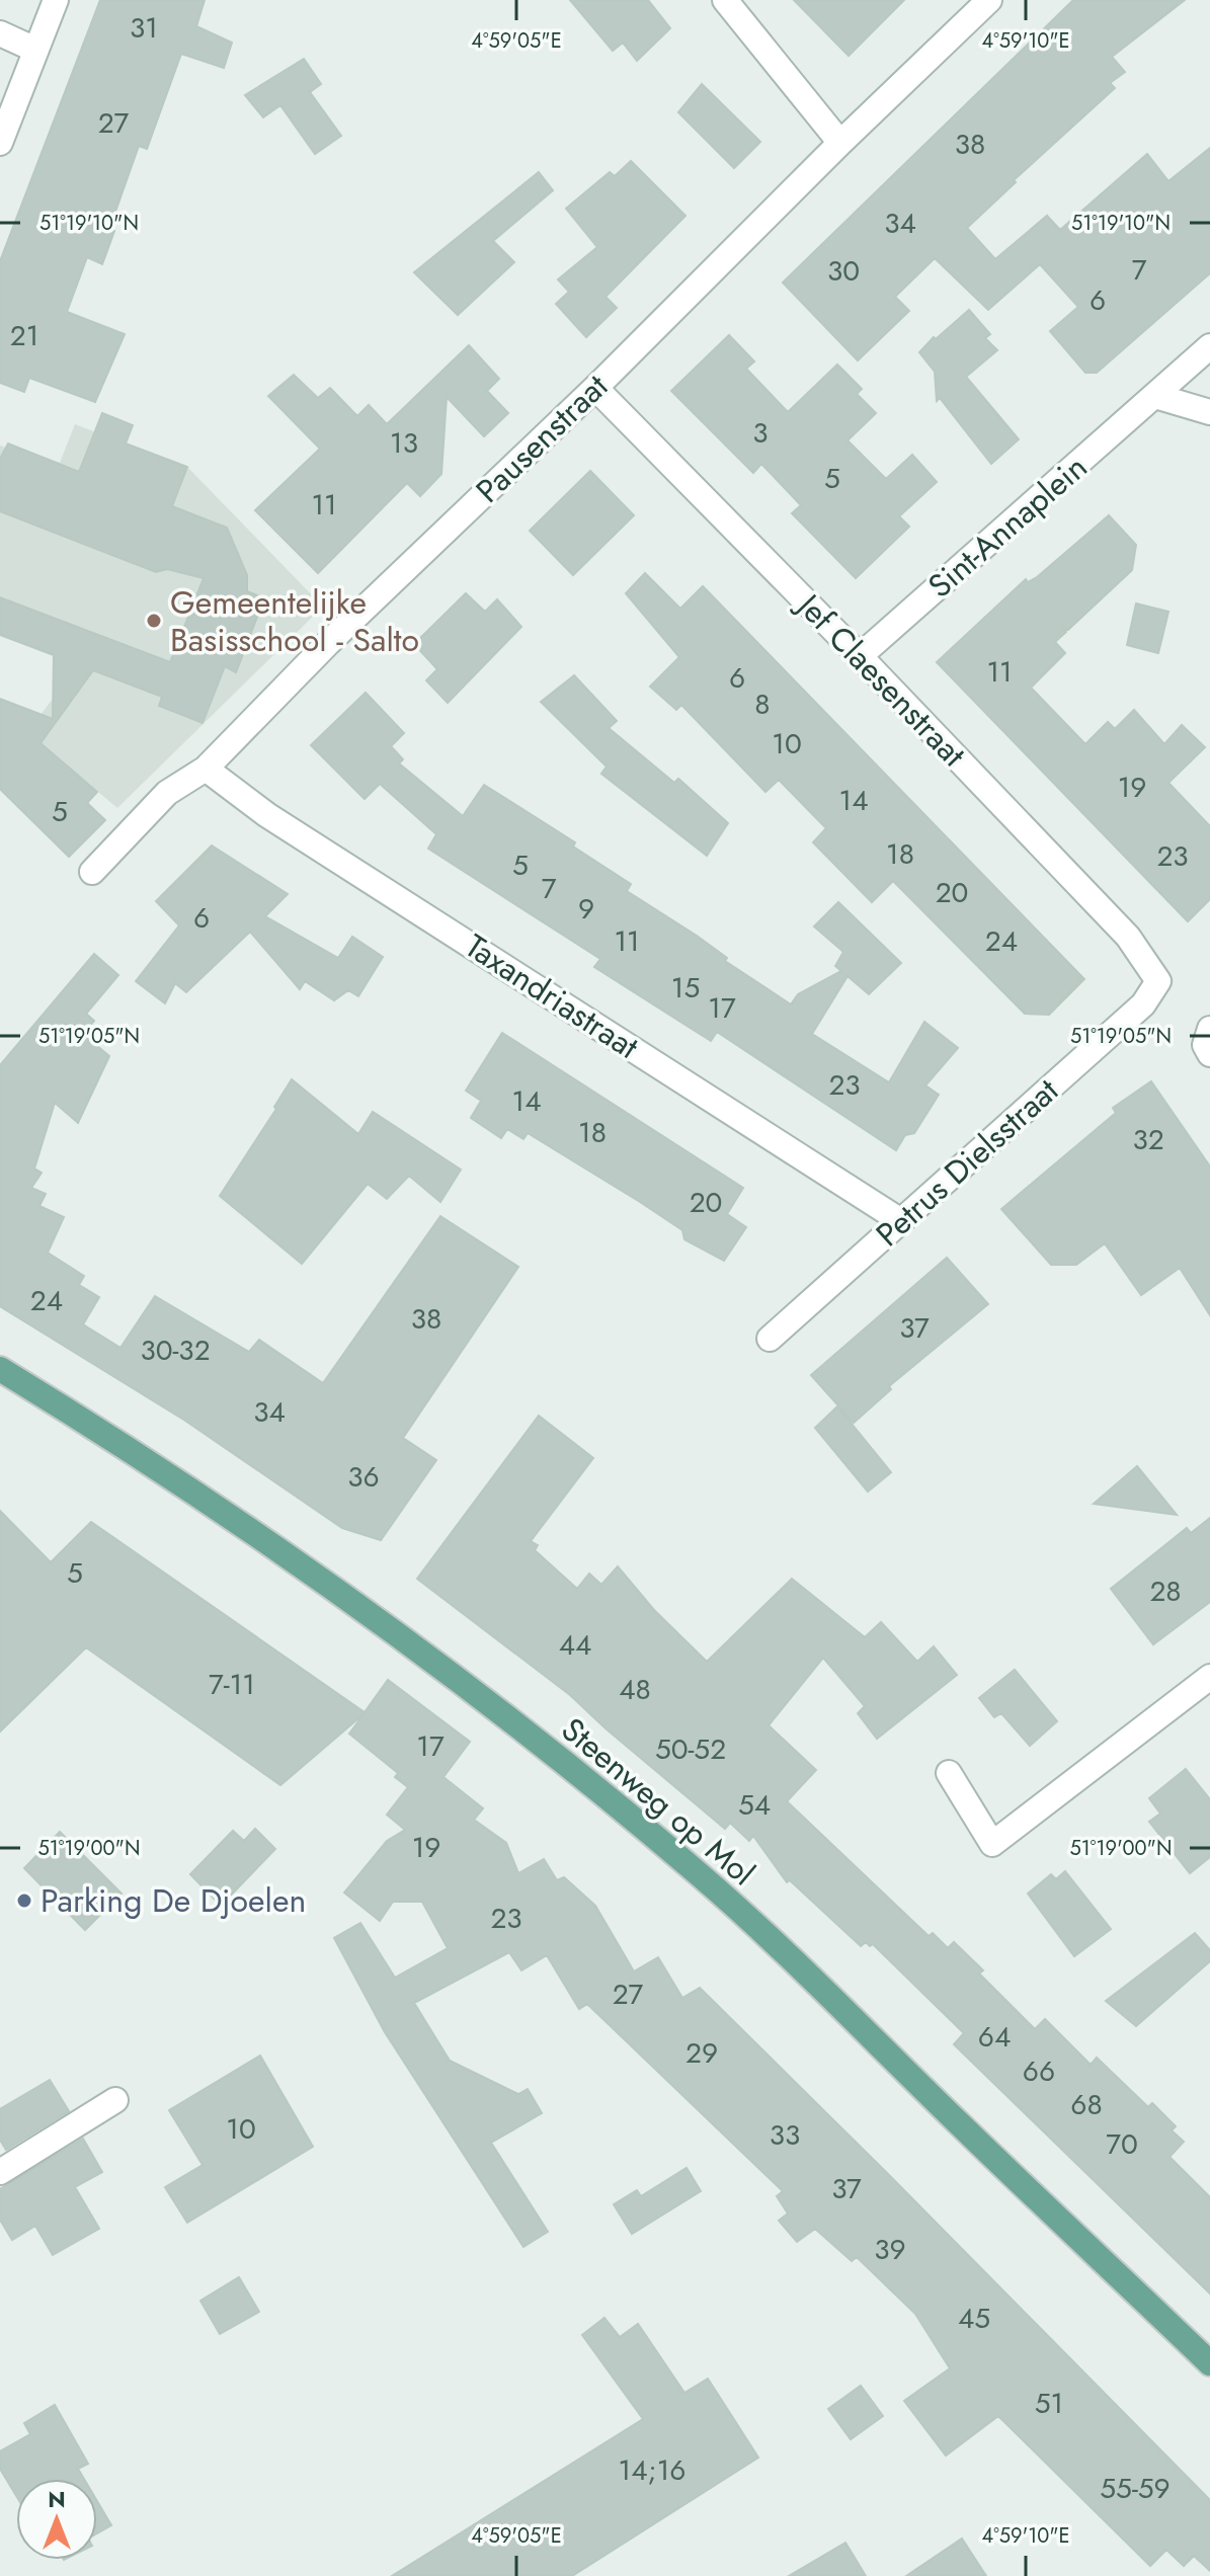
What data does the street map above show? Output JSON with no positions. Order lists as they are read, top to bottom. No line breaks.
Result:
{"streets":{"main road":["Steenweg op Mol"],"street":["Pausenstraat","Sint-Annaplein","Jef Claesenstraat","Taxandriastraat","Petrus Dielsstraat"]},"crossings":[["Pausenstraat","Jef Claesenstraat"],["Pausenstraat","Taxandriastraat"],["Sint-Annaplein","Jef Claesenstraat"],["Jef Claesenstraat","Petrus Dielsstraat"],["Taxandriastraat","Petrus Dielsstraat"]],"places":["Gemeentelijke Basisschool - Salto","Parking De Djoelen"],"house_numbers":["31","27","38","34","7","30","6","21","3","13","5","11","11","6","8","10","19","14","5","18","23","5","7","20","9","6","11","24","15","17","23","14","18","32","20","24","38","37","30-32","34","36","5","28","44","7-11","48","17","50-52","54","19","23","27","64","29","66","68","10","33","70","37","39","45","51","14;16","55-59"],"north":"top","coordinates":["4°59'05\"E","4°59'10\"E","51°19'10\"N","51°19'05\"N","51°19'00\"N"]}
